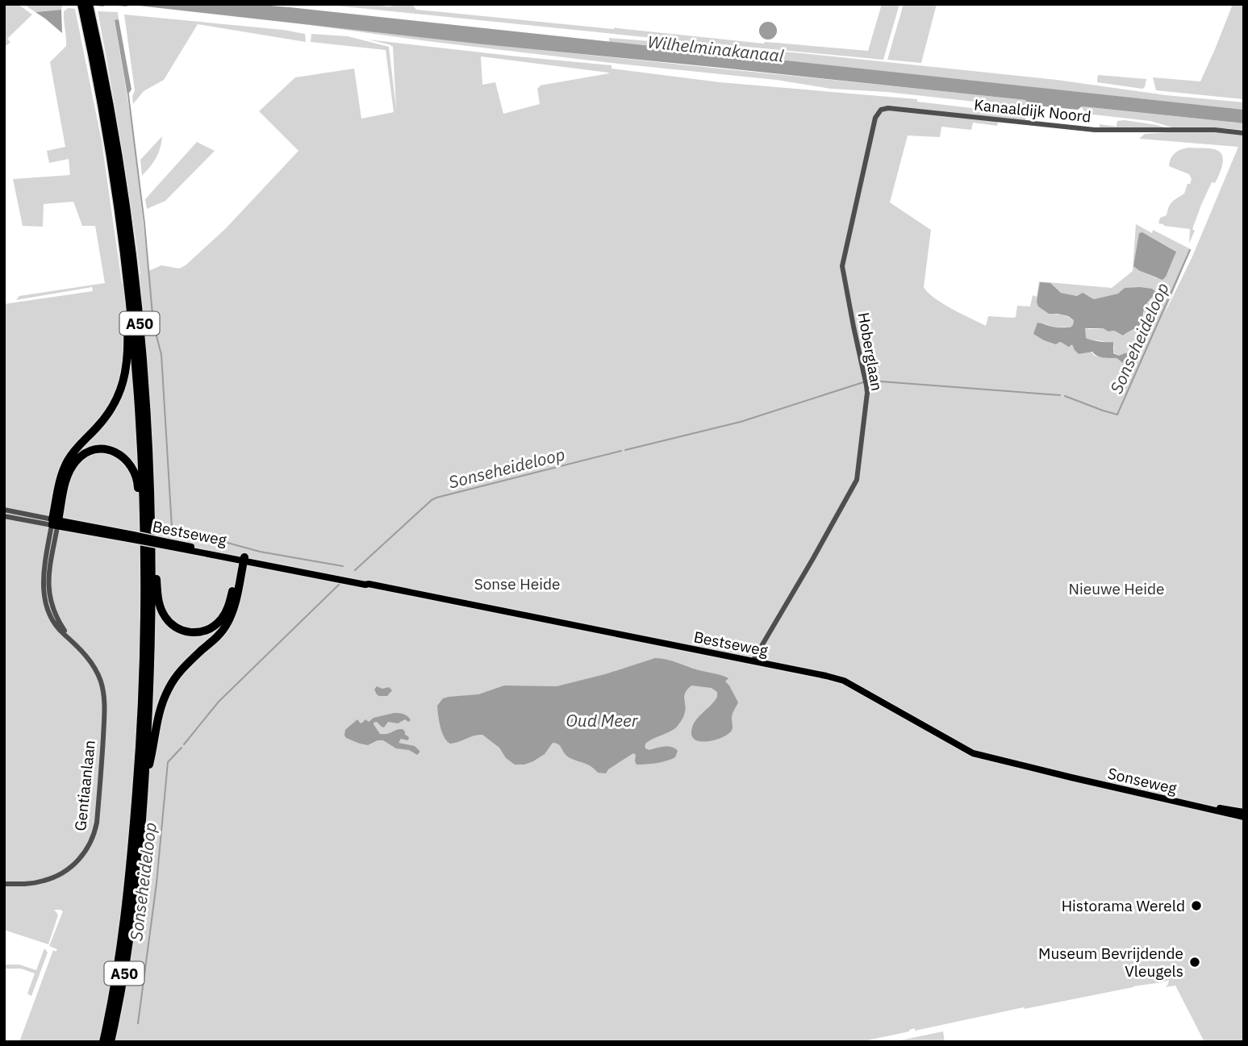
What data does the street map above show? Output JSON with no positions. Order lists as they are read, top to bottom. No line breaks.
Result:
{"streets":{"highway":["A50"],"main road":["Bestseweg","Sonseweg"],"street":["Kanaaldijk Noord","Hoberglaan","Gentiaanlaan"]},"crossings":[["Kanaaldijk Noord","Hoberglaan"],["A50","Bestseweg"],["A50","Gentiaanlaan"],["Hoberglaan","Bestseweg"],["Bestseweg","Sonseweg"],["Bestseweg","Gentiaanlaan"]],"water":["Wilhelminakanaal","Sonseheideloop","Oud Meer"],"parks":["Sonse Heide","Nieuwe Heide"],"places":["Historama Wereld","Museum Bevrijdende Vleugels"]}
